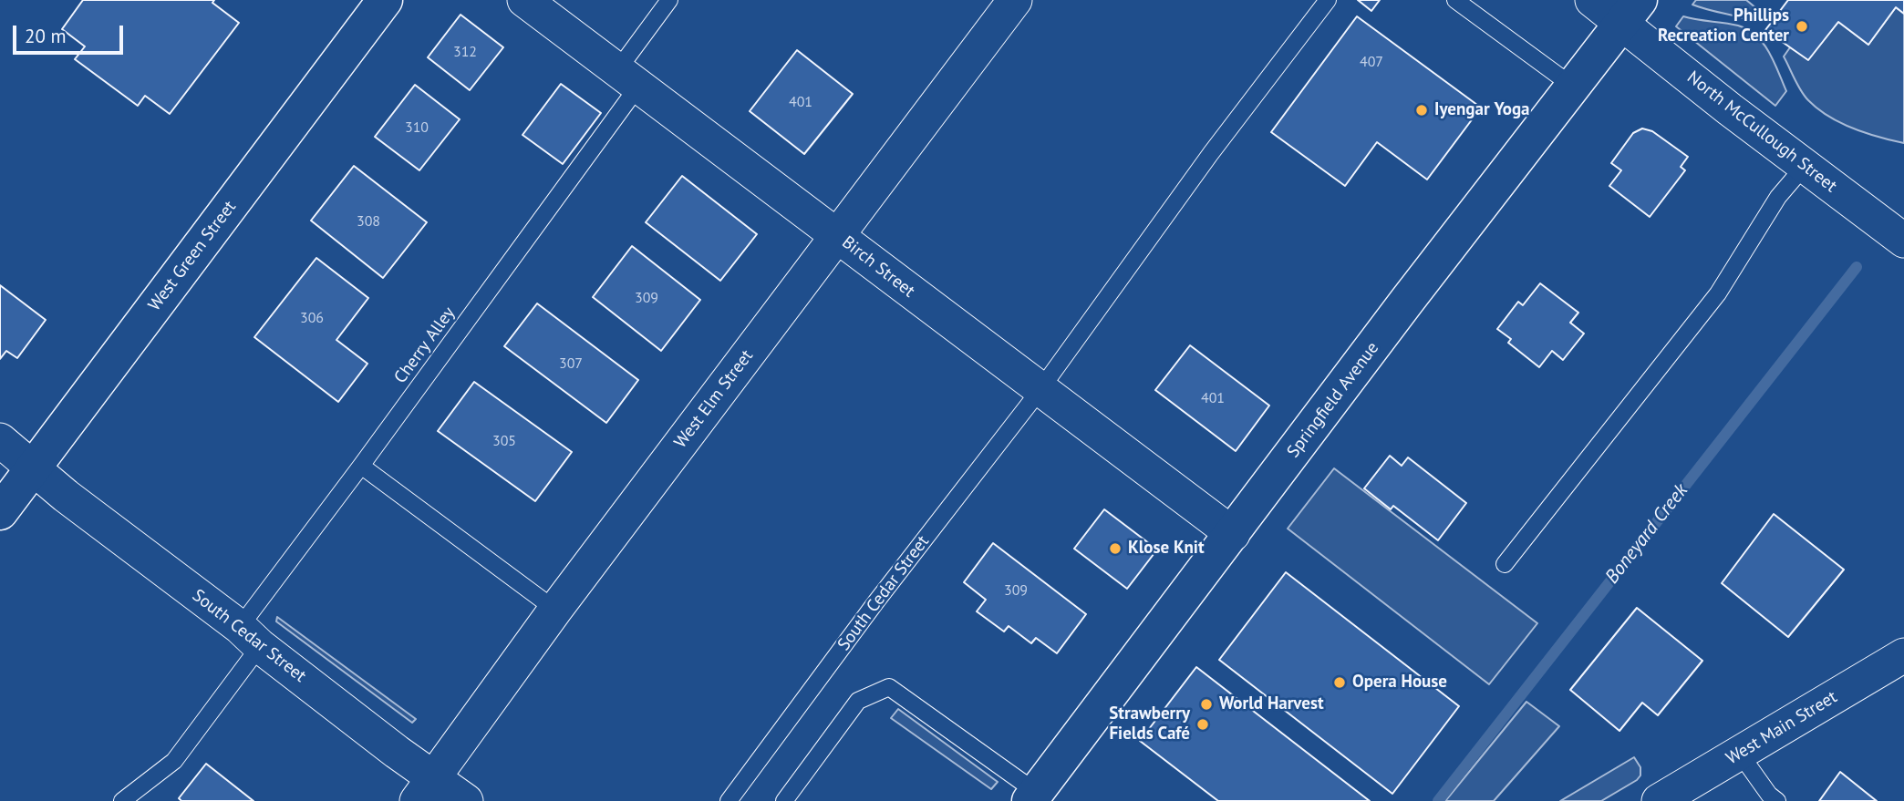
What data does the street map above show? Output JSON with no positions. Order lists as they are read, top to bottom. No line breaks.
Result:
{"streets":{"street":["North McCullough Street","West Green Street","Birch Street","West Elm Street","Springfield Avenue","South Cedar Street","West Main Street"],"lane":["Cherry Alley"]},"crossings":[["North McCullough Street","Springfield Avenue"],["West Green Street","South Cedar Street"],["Birch Street","Cherry Alley"],["Birch Street","West Elm Street"],["Birch Street","Springfield Avenue"],["Birch Street","South Cedar Street"],["Cherry Alley","South Cedar Street"],["West Elm Street","South Cedar Street"]],"water":["Boneyard Creek"],"places":["Phillips Recreation Center","Iyengar Yoga","Klose Knit","Opera House","World Harvest","Strawberry Fields Café"],"house_numbers":["312","407","401","310","308","309","306","307","401","305","309"],"scale_bar":"20 m"}
